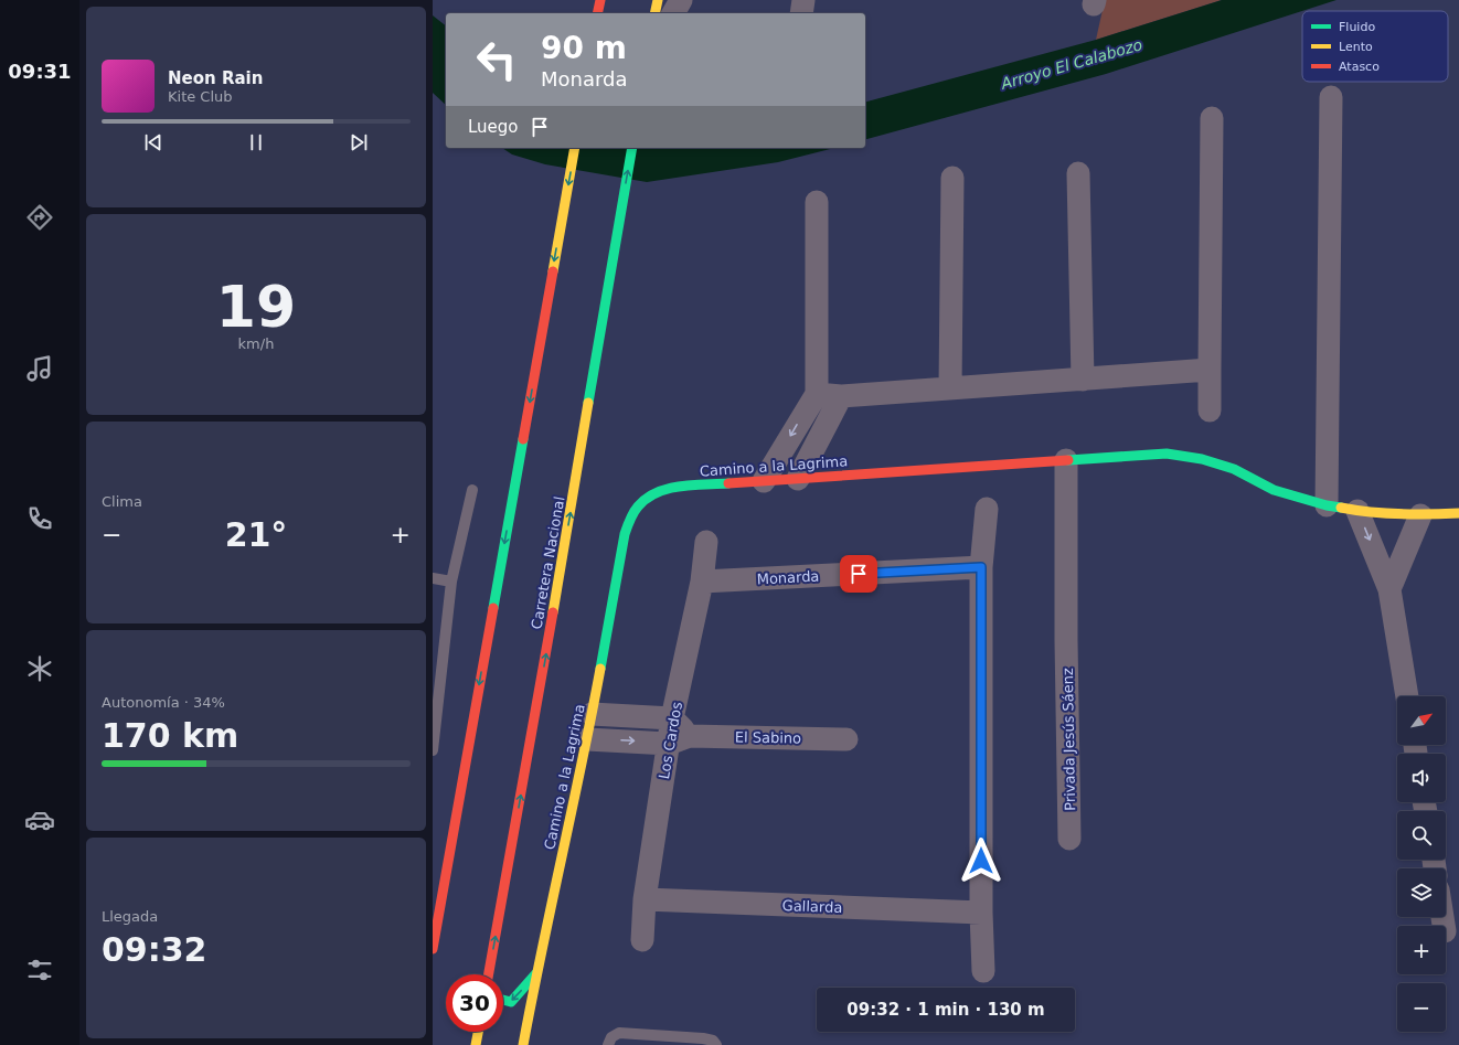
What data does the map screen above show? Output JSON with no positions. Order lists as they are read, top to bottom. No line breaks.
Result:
{"streets":{"main road":["Camino a la Lagrima","Carretera Nacional"],"street":["Monarda","El Sabino","Privada Jesús Sáenz","Los Cardos","Gallarda"]},"crossings":[["Camino a la Lagrima","El Sabino"],["Camino a la Lagrima","Privada Jesús Sáenz"],["Monarda","Los Cardos"],["El Sabino","Los Cardos"],["Los Cardos","Gallarda"]],"water":["Arroyo El Calabozo"],"legend":["Fluido","Lento","Atasco"],"north":"top right","page":{"tabs":"09:31","turn":["90 m","Monarda"],"song":["Neon Rain","Kite Club"],"then":"Luego","tile":[["19","km/h"],"Clima",["Autonomía · 34%","170 km"],["Llegada","09:32"]],"heat":["−","21°","+"],"map_buttons":["+","−"],"limit":"30","trip":"09:32 · 1 min · 130 m"}}
